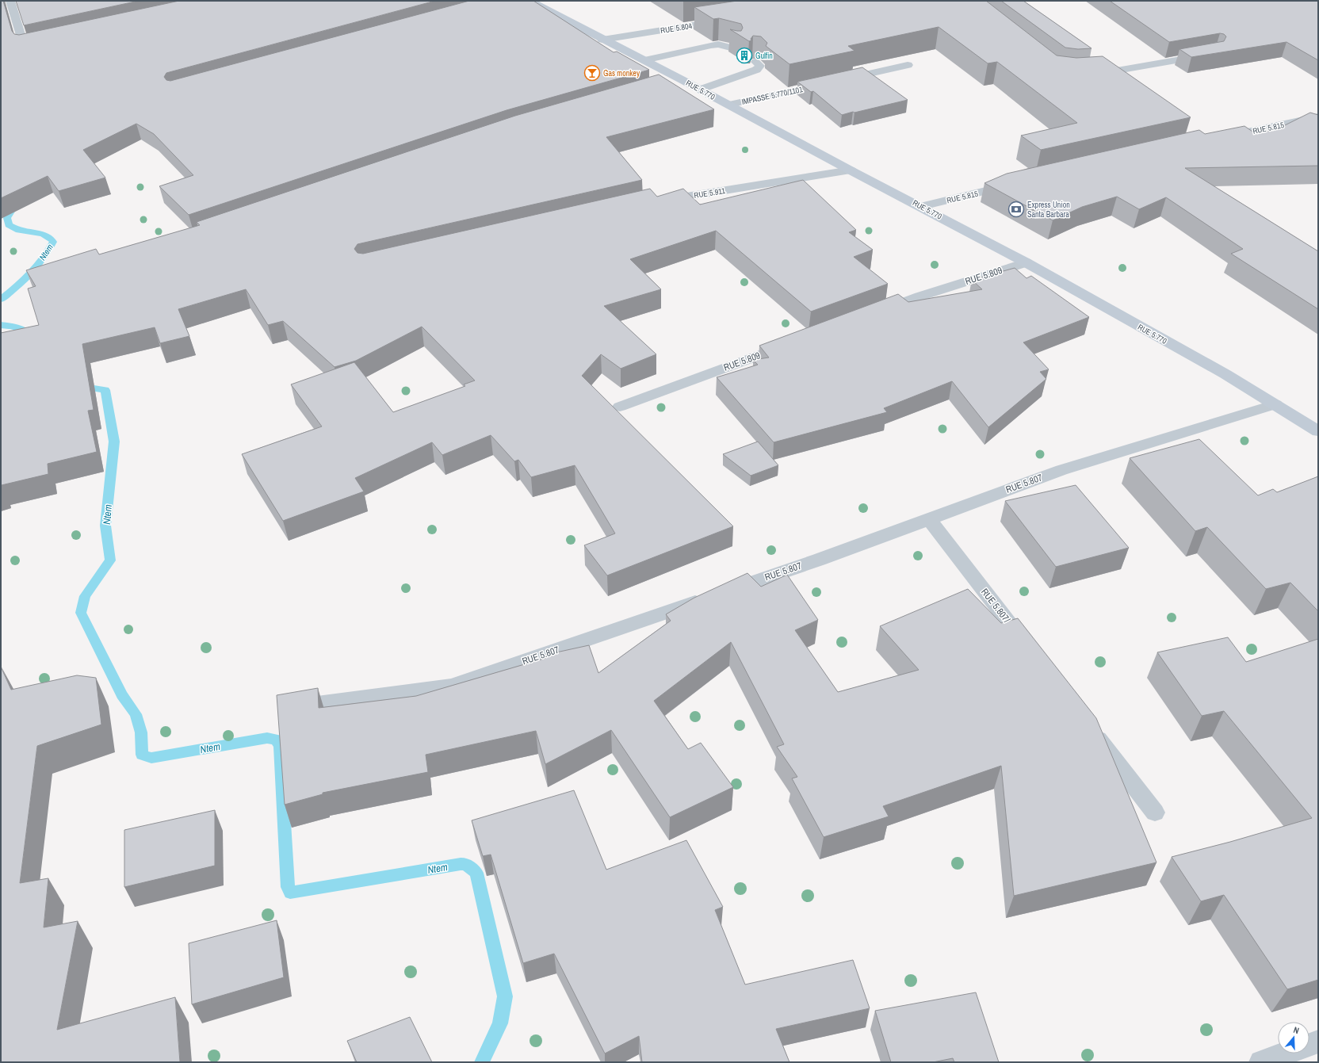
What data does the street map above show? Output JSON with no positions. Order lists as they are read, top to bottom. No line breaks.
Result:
{"streets":{"main road":["RUE 5.770"],"street":["RUE 5.804","IMPASSE 5.770/1101","RUE 5.815","RUE 5.911","RUE 5.809","RUE 5.807","RUE 5.807/"]},"crossings":[["RUE 5.804","RUE 5.770"],["RUE 5.770","IMPASSE 5.770/1101"],["RUE 5.770","RUE 5.815"],["RUE 5.770","RUE 5.911"],["RUE 5.770","RUE 5.809"],["RUE 5.770","RUE 5.807"],["RUE 5.807","RUE 5.807/"]],"water":["Ntem"],"places":{"building":["Gulfin"],"bar":["Gas monkey"],"bank":["Express Union Santa Barbara"]},"north":"top"}
